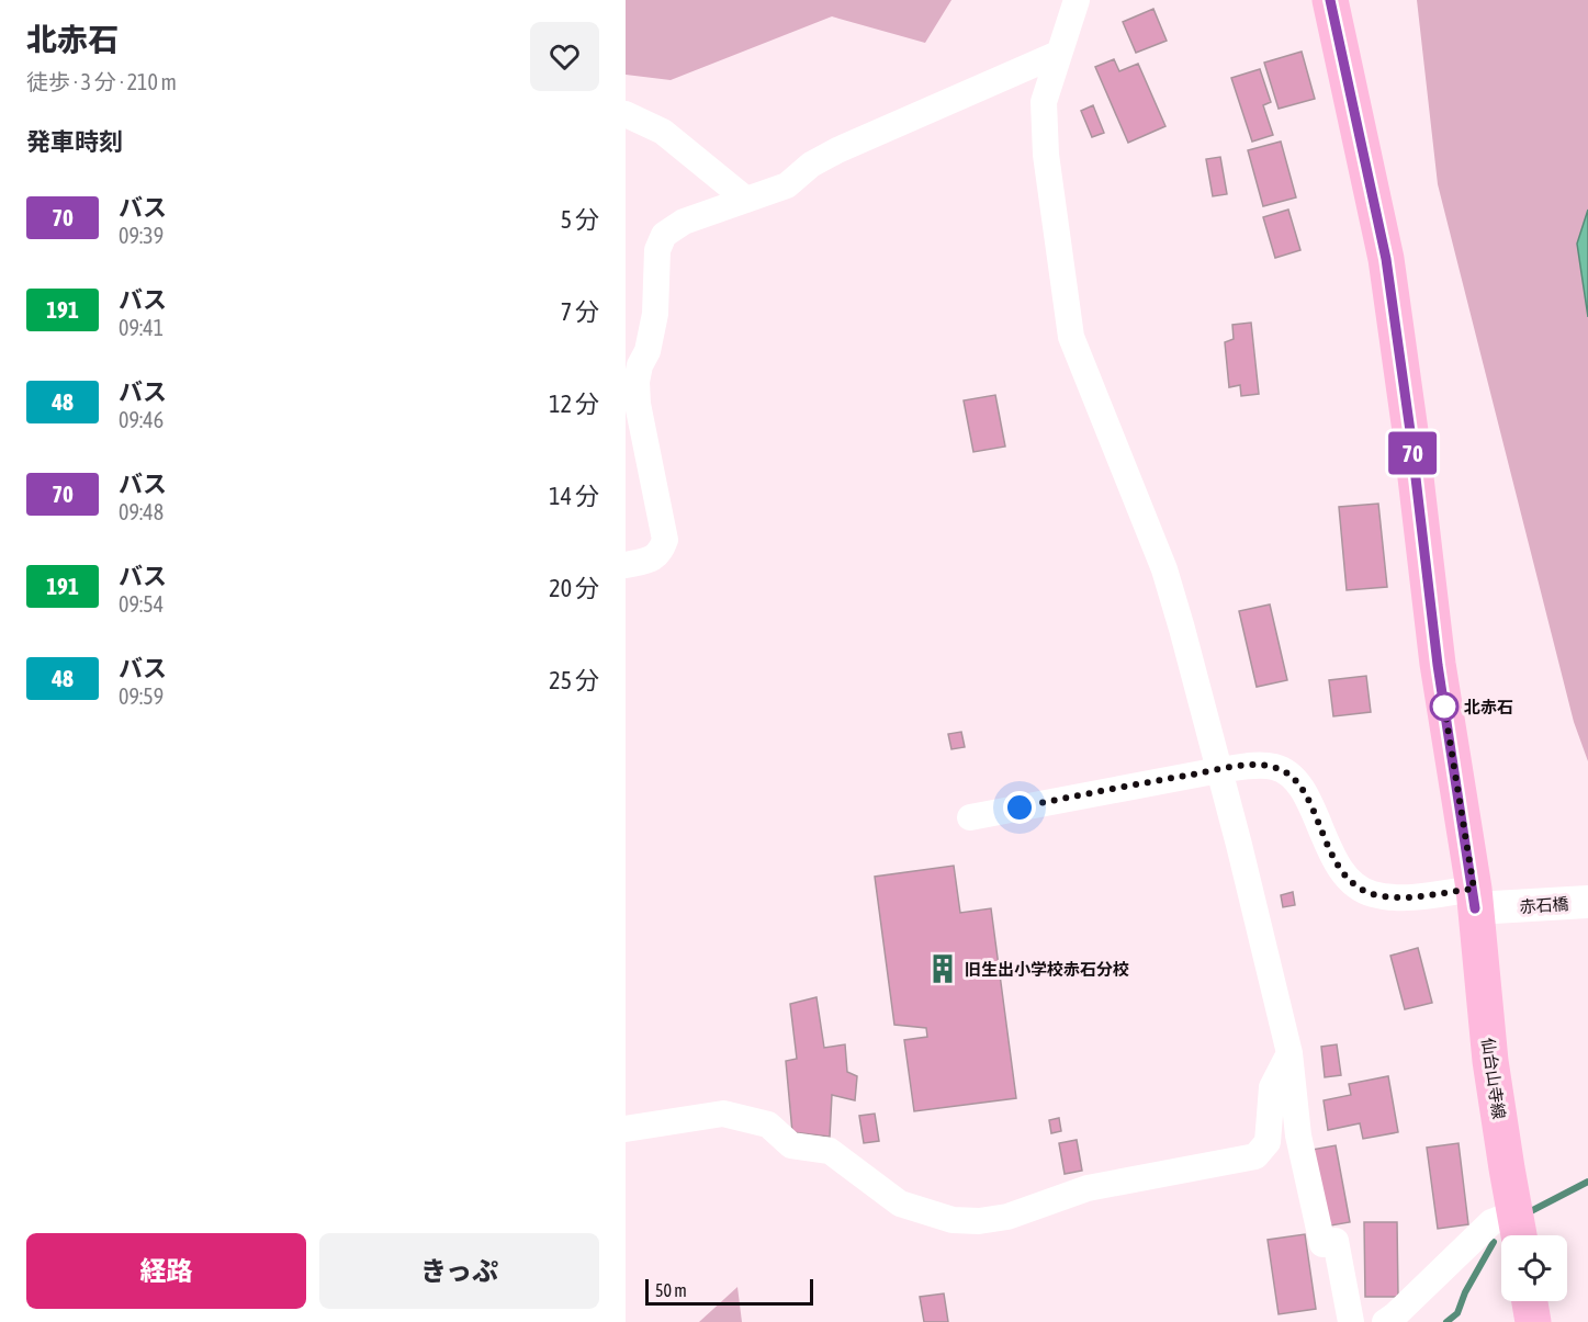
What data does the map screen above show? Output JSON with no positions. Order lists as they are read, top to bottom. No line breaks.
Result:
{"streets":{"main road":["仙台山寺線"],"street":["赤石橋"]},"crossings":[["赤石橋","仙台山寺線"]],"places":{"other":["北赤石"],"building":["旧生出小学校赤石分校"]},"lines":["bus line 70"],"scale_bar":"50 m","page":{"heading":[["北赤石","徒歩 · 3 分 · 210 m"],"発車時刻"],"on_map":"70","list":[{"mark":"70","name":"バス","note":"09:39","value":"5 分"},{"mark":"191","name":"バス","note":"09:41","value":"7 分"},{"mark":"48","name":"バス","note":"09:46","value":"12 分"},{"mark":"70","name":"バス","note":"09:48","value":"14 分"},{"mark":"191","name":"バス","note":"09:54","value":"20 分"},{"mark":"48","name":"バス","note":"09:59","value":"25 分"}],"buttons":["経路","きっぷ"],"scale":"50 m"}}
